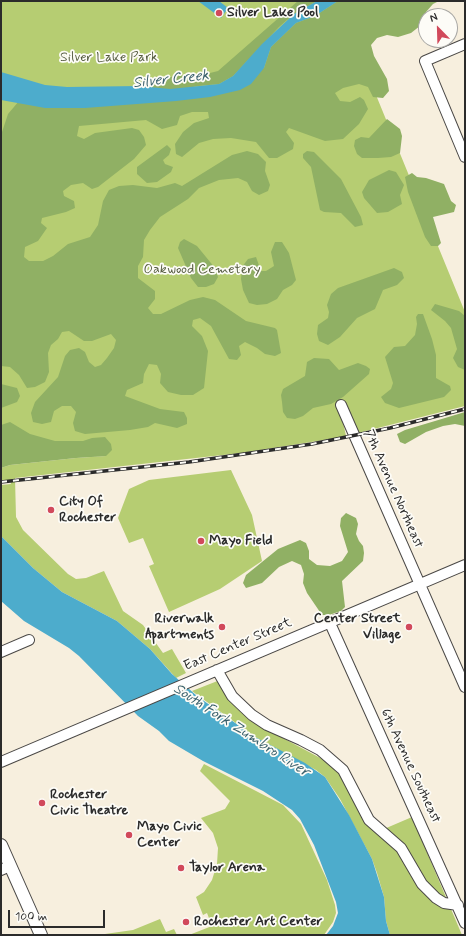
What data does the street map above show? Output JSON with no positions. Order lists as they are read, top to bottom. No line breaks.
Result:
{"streets":{"street":["7th Avenue Northeast","East Center Street","6th Avenue Southeast"]},"crossings":[["7th Avenue Northeast","East Center Street"],["East Center Street","6th Avenue Southeast"]],"water":["Silver Creek","South Fork Zumbro River"],"parks":["Silver Lake Park","Oakwood Cemetery"],"places":["Silver Lake Pool","City Of Rochester","Mayo Field","Riverwalk Apartments","Center Street Village","Rochester Civic Theatre","Mayo Civic Center","Taylor Arena","Rochester Art Center"],"scale_bar":"100 m","north":"top left"}
